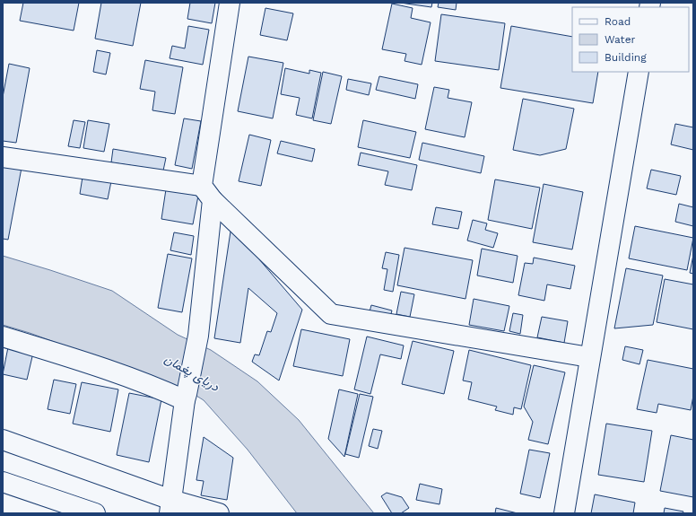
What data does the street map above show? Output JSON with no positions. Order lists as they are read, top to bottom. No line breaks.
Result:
{"water":["دریای پغمان"],"legend":["Road","Water","Building"]}
